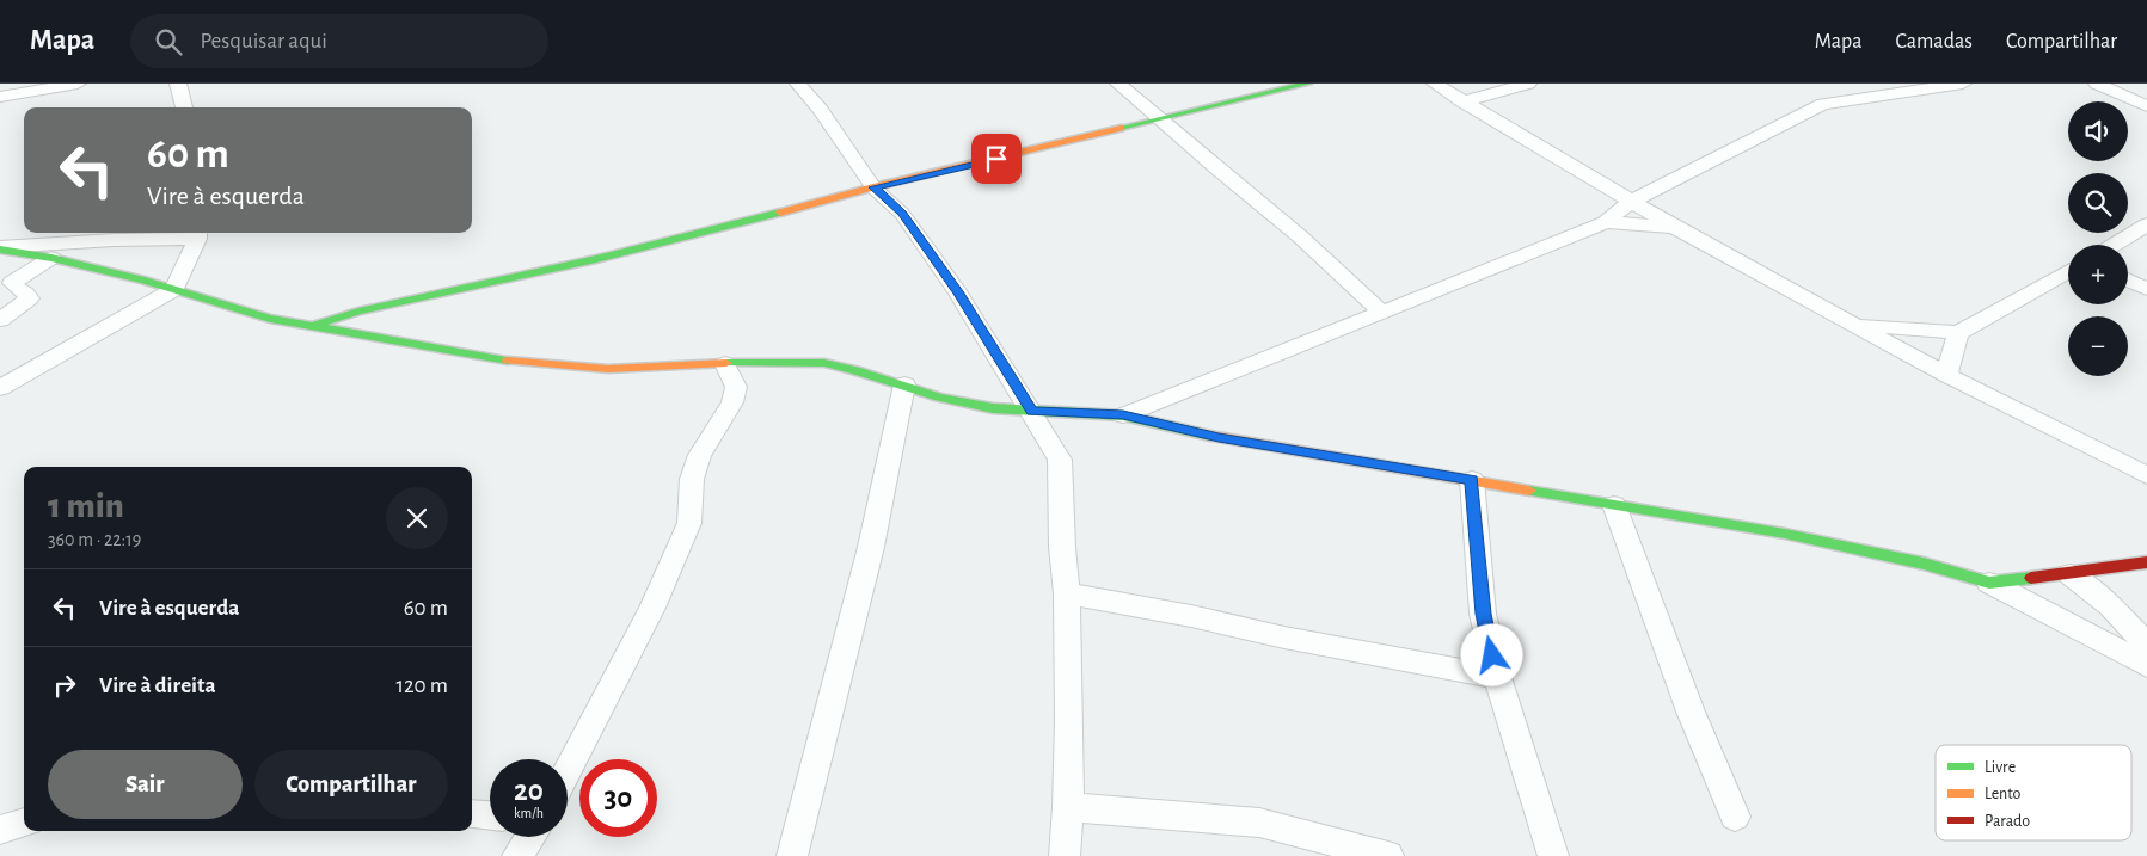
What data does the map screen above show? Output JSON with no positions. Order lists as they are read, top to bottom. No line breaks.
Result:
{"legend":["Livre","Lento","Parado"],"page":{"header":"Mapa","search":"Pesquisar aqui","nav":["Mapa","Camadas","Compartilhar"],"map_buttons":["+","−"],"turn":["60 m","Vire à esquerda"],"heading":["1 min","360 m · 22:19"],"list":[{"name":"Vire à esquerda","value":"60 m"},{"name":"Vire à direita","value":"120 m"}],"buttons":["Sair","Compartilhar"],"speed":"20 km/h","limit":"30"}}
